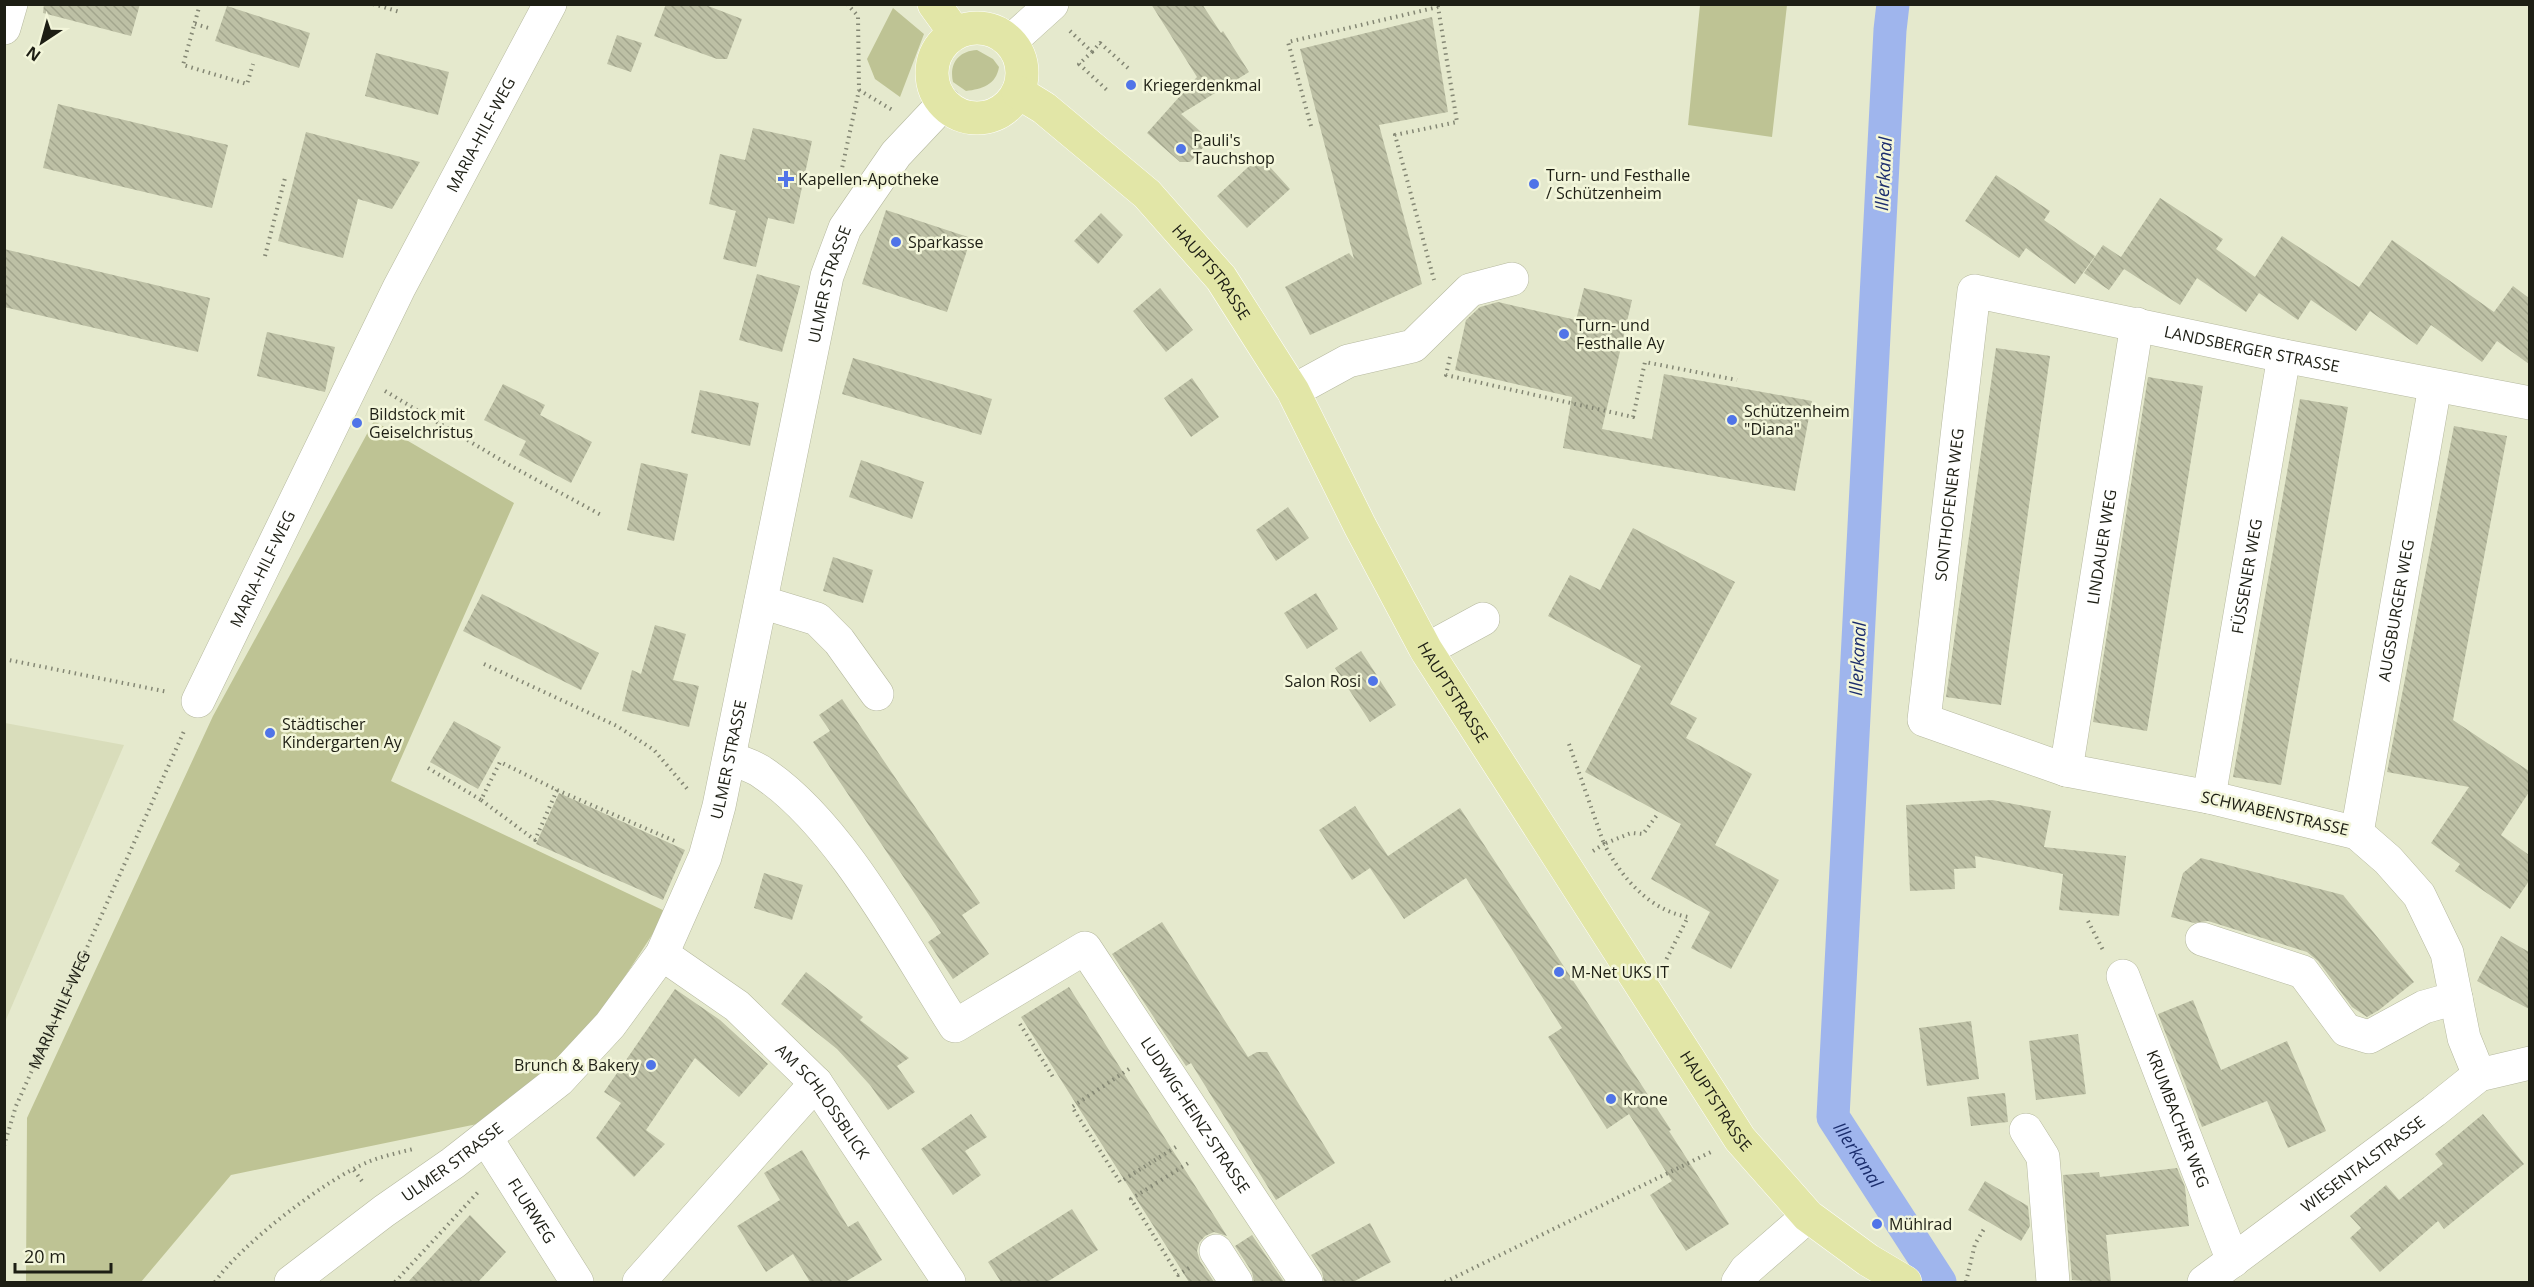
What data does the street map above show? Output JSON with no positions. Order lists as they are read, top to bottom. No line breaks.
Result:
{"streets":{"main road":["HAUPTSTRASSE"],"street":["MARIA-HILF-WEG","ULMER STRASSE","LANDSBERGER STRASSE","SONTHOFENER WEG","LINDAUER WEG","FÜSSENER WEG","AUGSBURGER WEG","SCHWABENSTRASSE","AM SCHLOSSBLICK","LUDWIG-HEINZ-STRASSE","KRUMBACHER WEG","WIESENTALSTRASSE","FLURWEG"]},"crossings":[["HAUPTSTRASSE","ULMER STRASSE"],["ULMER STRASSE","AM SCHLOSSBLICK"],["ULMER STRASSE","FLURWEG"],["LANDSBERGER STRASSE","SONTHOFENER WEG"],["LANDSBERGER STRASSE","LINDAUER WEG"],["LANDSBERGER STRASSE","FÜSSENER WEG"],["LANDSBERGER STRASSE","AUGSBURGER WEG"],["SONTHOFENER WEG","SCHWABENSTRASSE"],["LINDAUER WEG","SCHWABENSTRASSE"],["FÜSSENER WEG","SCHWABENSTRASSE"],["AUGSBURGER WEG","SCHWABENSTRASSE"],["SCHWABENSTRASSE","WIESENTALSTRASSE"],["KRUMBACHER WEG","WIESENTALSTRASSE"]],"water":["Illerkanal"],"places":{"other":["Kriegerdenkmal","Pauli's Tauchshop","Turn- und Festhalle / Schützenheim","Sparkasse","Turn- und Festhalle Ay","Schützenheim \"Diana\"","Bildstock mit Geiselchristus","Salon Rosi","Städtischer Kindergarten Ay","M-Net UKS IT","Brunch & Bakery","Krone","Mühlrad"],"health":["Kapellen-Apotheke"]},"scale_bar":"20 m","north":"bottom left"}
